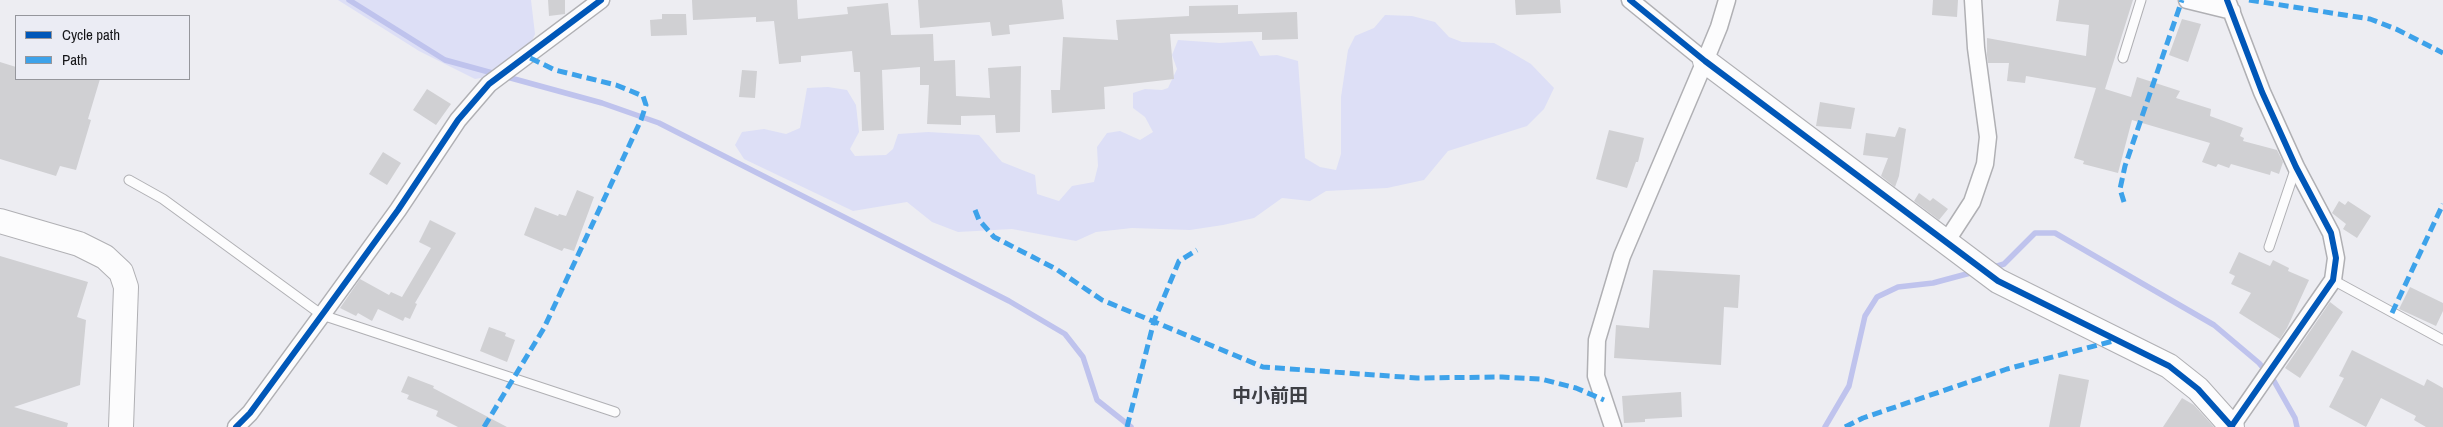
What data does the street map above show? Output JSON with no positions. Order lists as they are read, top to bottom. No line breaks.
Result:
{"districts":["中小前田"],"legend":["Cycle path","Path"]}
